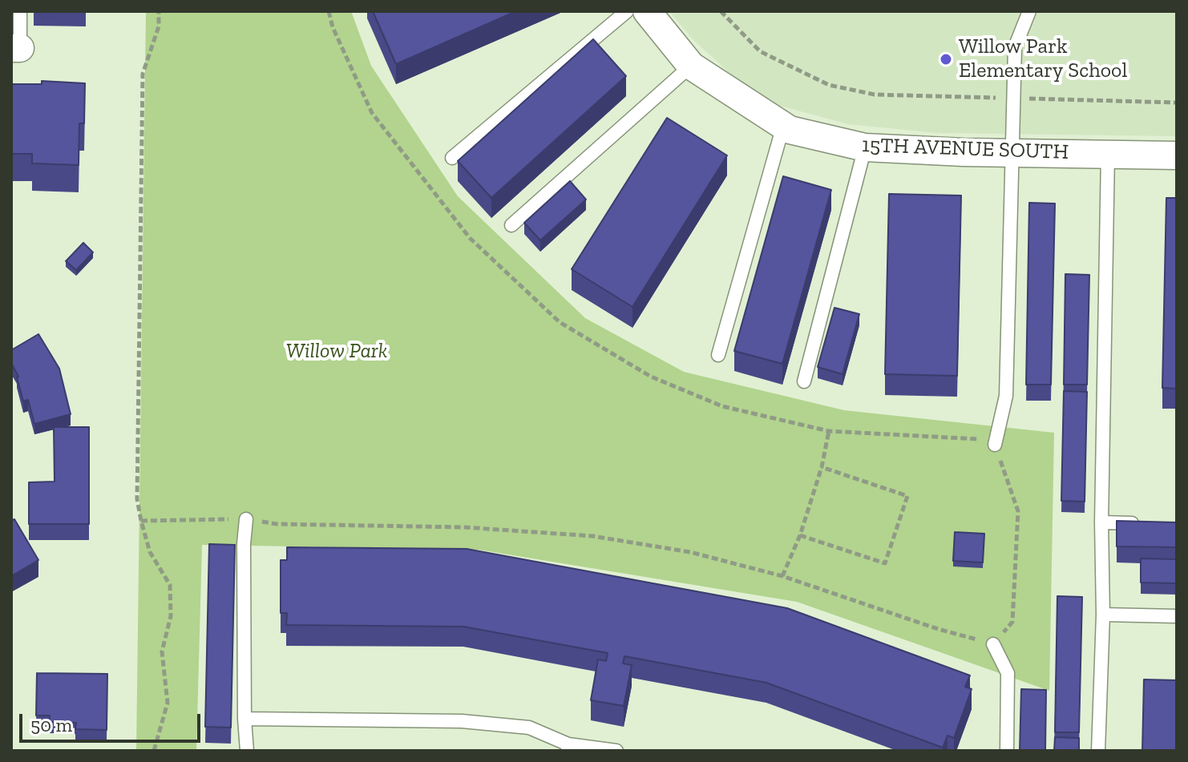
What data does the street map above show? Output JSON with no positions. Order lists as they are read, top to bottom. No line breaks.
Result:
{"streets":{"street":["15TH AVENUE SOUTH"]},"parks":["Willow Park"],"places":["Willow Park Elementary School"],"scale_bar":"50 m"}
